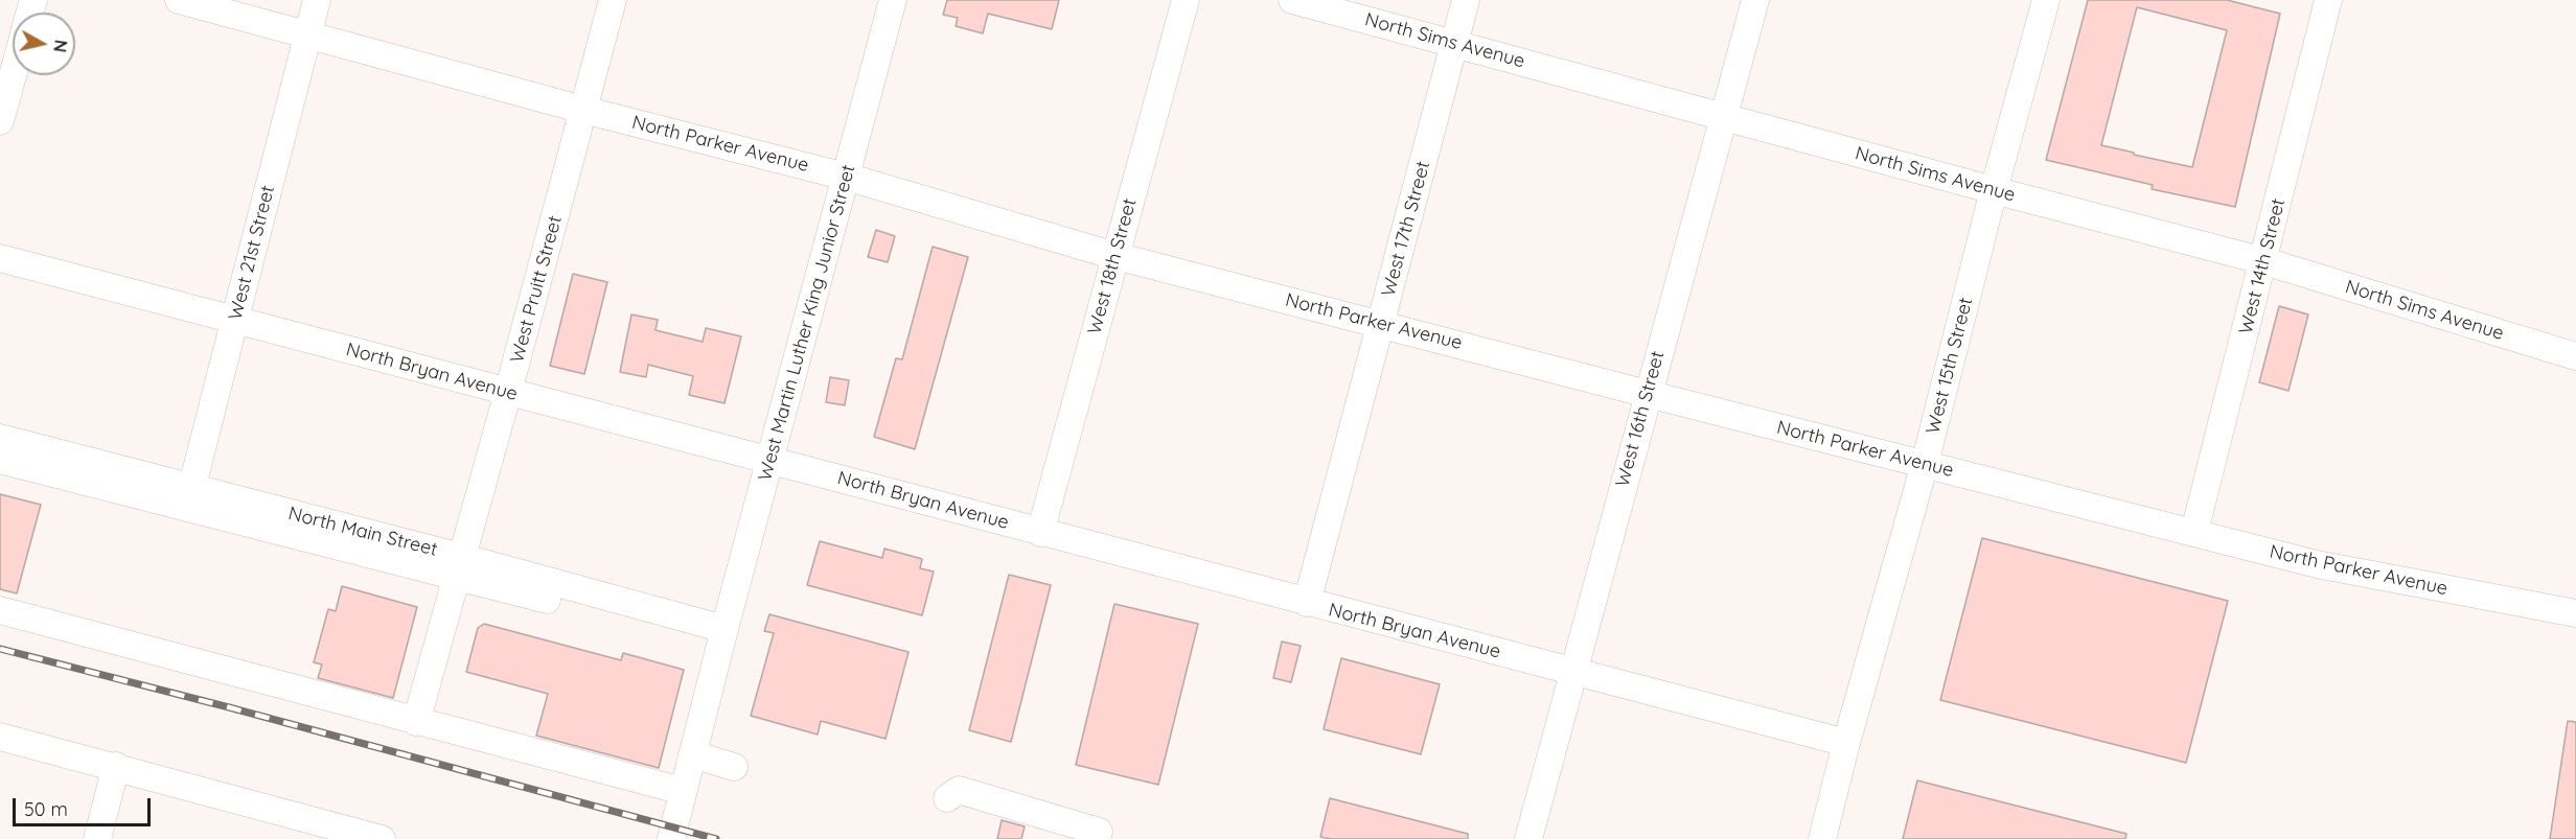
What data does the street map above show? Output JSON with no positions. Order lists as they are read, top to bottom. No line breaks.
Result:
{"streets":{"street":["North Sims Avenue","North Parker Avenue","West 17th Street","West 21st Street","West 18th Street","West 14th Street","West Pruitt Street","West Martin Luther King Junior Street","West 15th Street","North Bryan Avenue","West 16th Street","North Main Street"]},"crossings":[["North Sims Avenue","West 17th Street"],["North Sims Avenue","West 14th Street"],["North Sims Avenue","West 15th Street"],["North Sims Avenue","West 16th Street"],["North Parker Avenue","West 17th Street"],["North Parker Avenue","West 21st Street"],["North Parker Avenue","West 18th Street"],["North Parker Avenue","West 14th Street"],["North Parker Avenue","West Pruitt Street"],["North Parker Avenue","West Martin Luther King Junior Street"],["North Parker Avenue","West 15th Street"],["North Parker Avenue","West 16th Street"],["West 17th Street","North Bryan Avenue"],["West 21st Street","North Bryan Avenue"],["West 21st Street","North Main Street"],["West 18th Street","North Bryan Avenue"],["West Pruitt Street","North Bryan Avenue"],["West Pruitt Street","North Main Street"],["West Martin Luther King Junior Street","North Bryan Avenue"],["West Martin Luther King Junior Street","North Main Street"],["West 15th Street","North Bryan Avenue"],["North Bryan Avenue","West 16th Street"]],"scale_bar":"50 m","north":"right"}
